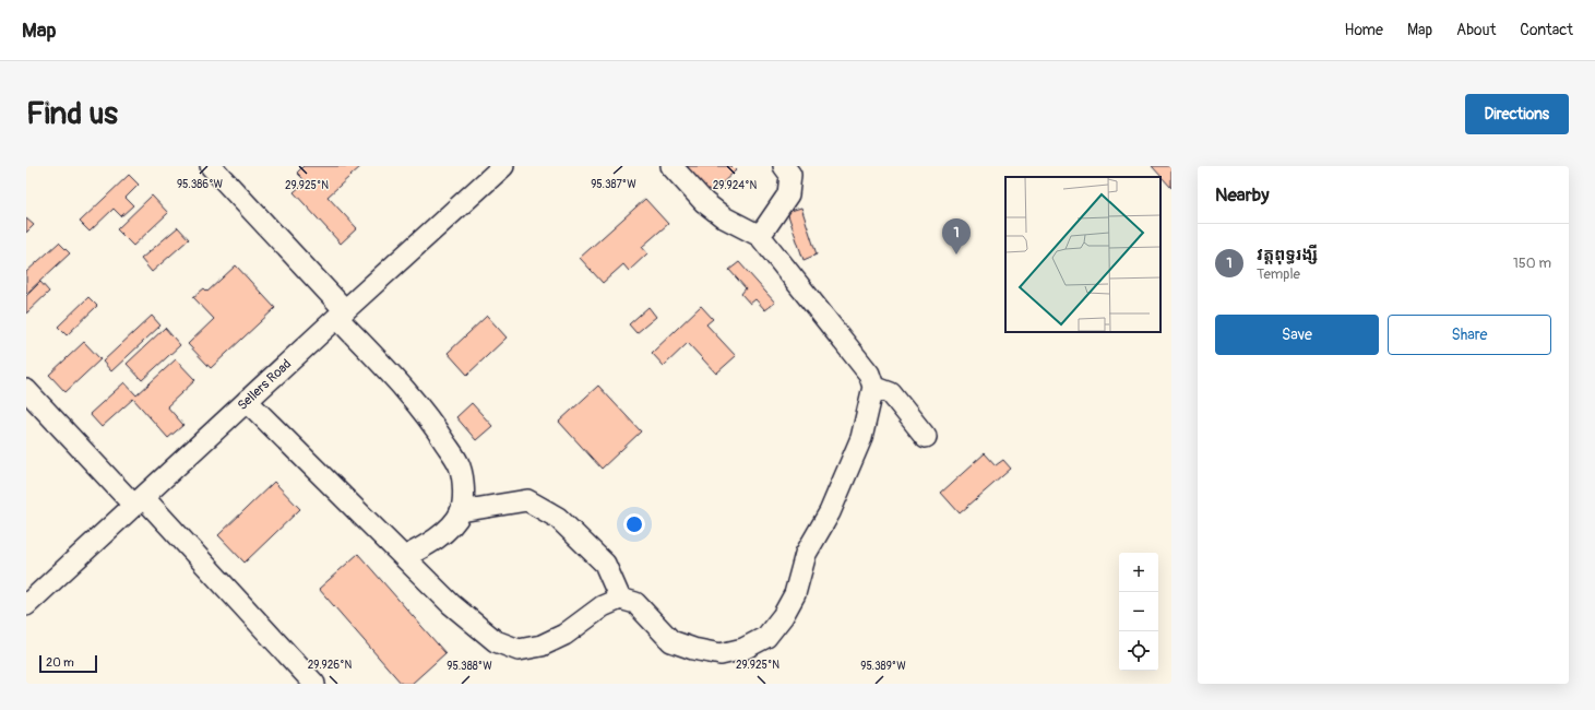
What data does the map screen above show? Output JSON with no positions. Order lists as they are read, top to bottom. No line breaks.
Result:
{"streets":{"street":["Sellers Road"]},"scale_bar":"20 m","page":{"header":"Map","nav":["Home","Map","About","Contact"],"buttons":["Directions",["Save","Share"]],"title":"Find us","heading":"Nearby","pins":"1","list":[{"mark":"1","name":"វត្តពុទ្ធរង្សី","note":"Temple","value":"150 m"}],"map_buttons":["+","−"],"scale":"20 m"},"coordinates":["95.386°W","95.387°W","29.925°N","29.924°N","29.926°N","95.388°W","95.389°W"]}
